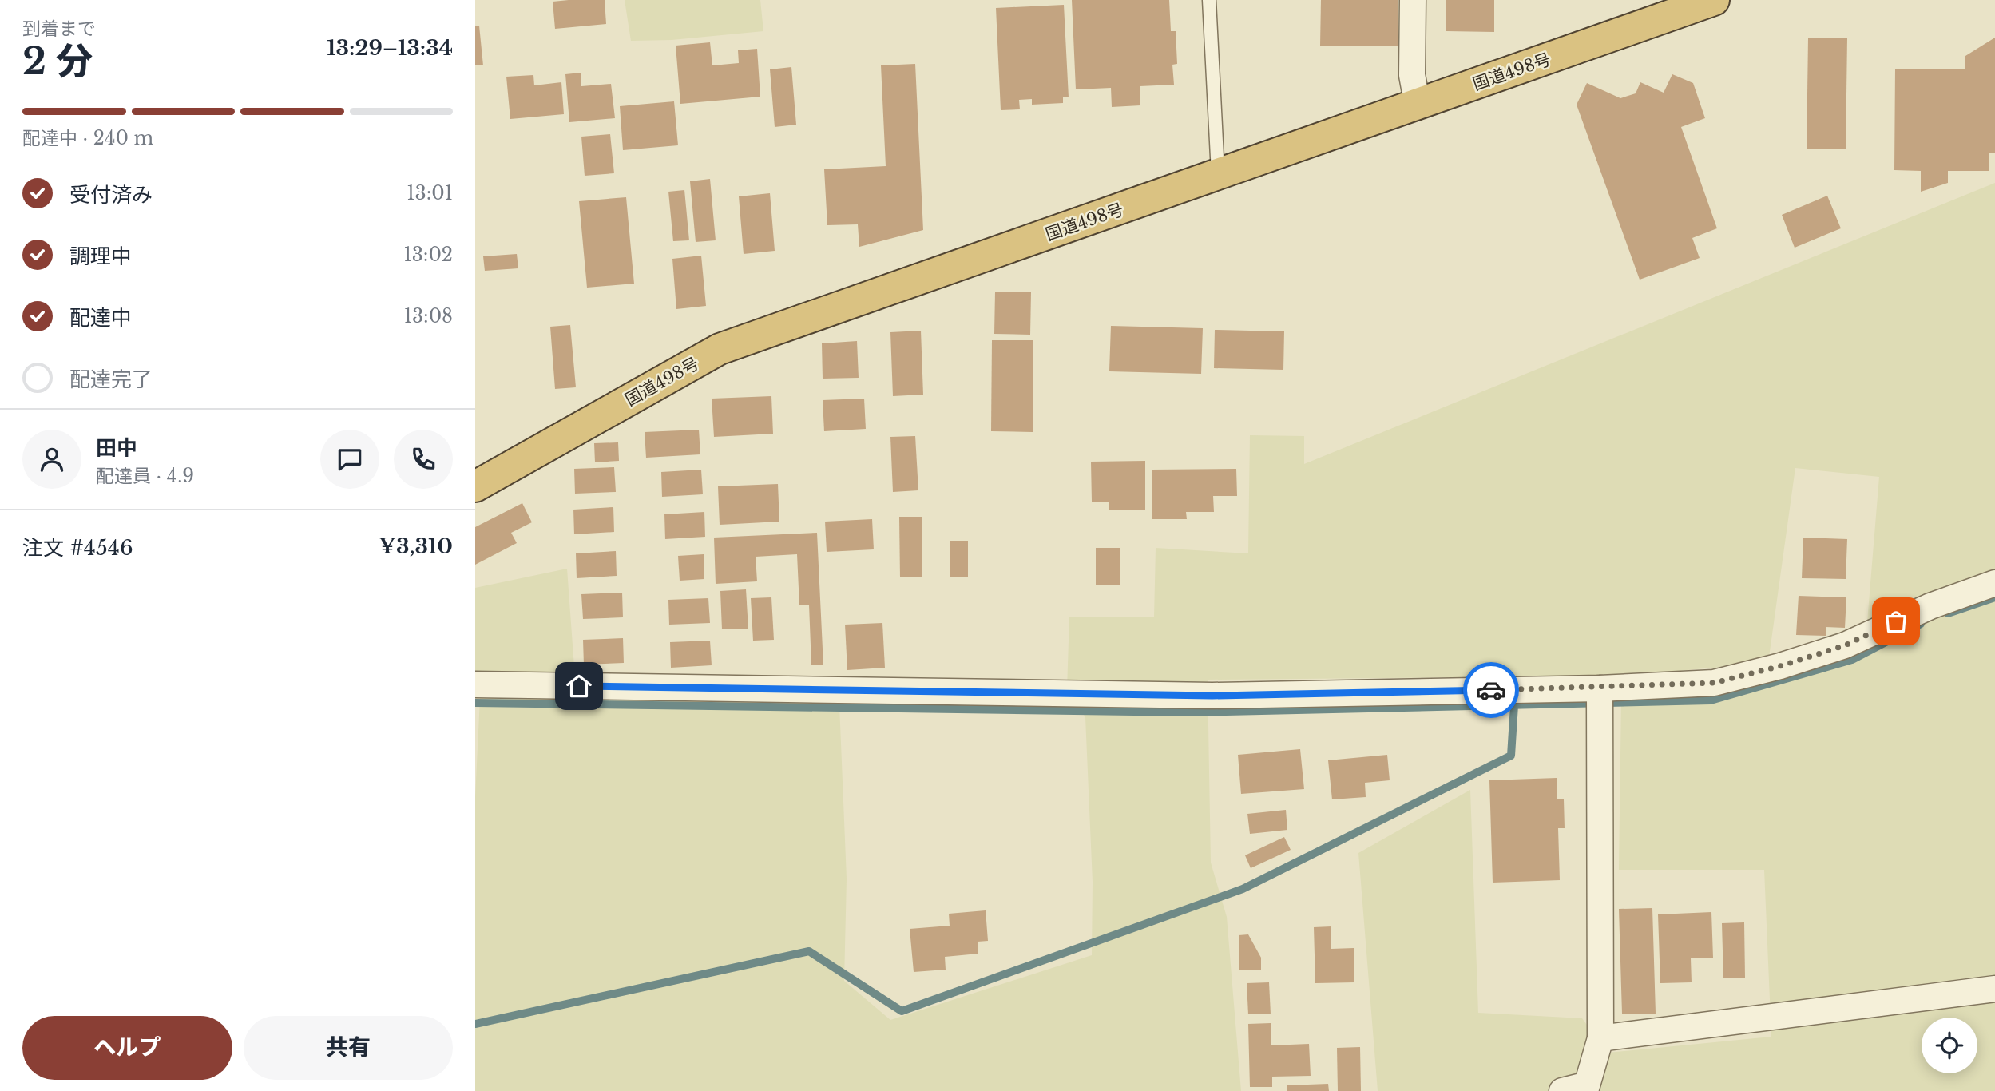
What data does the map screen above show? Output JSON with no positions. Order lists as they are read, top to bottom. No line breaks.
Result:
{"streets":{"highway":["国道498号"]},"page":{"heading":["2 分","到着まで","13:29–13:34"],"panel":["田中","配達員 · 4.9","注文 #4546","¥3,310"],"bar":"配達中 · 240 m","list":[["受付済み","13:01"],["調理中","13:02"],["配達中","13:08"],"配達完了"],"buttons":["ヘルプ","共有"]}}
